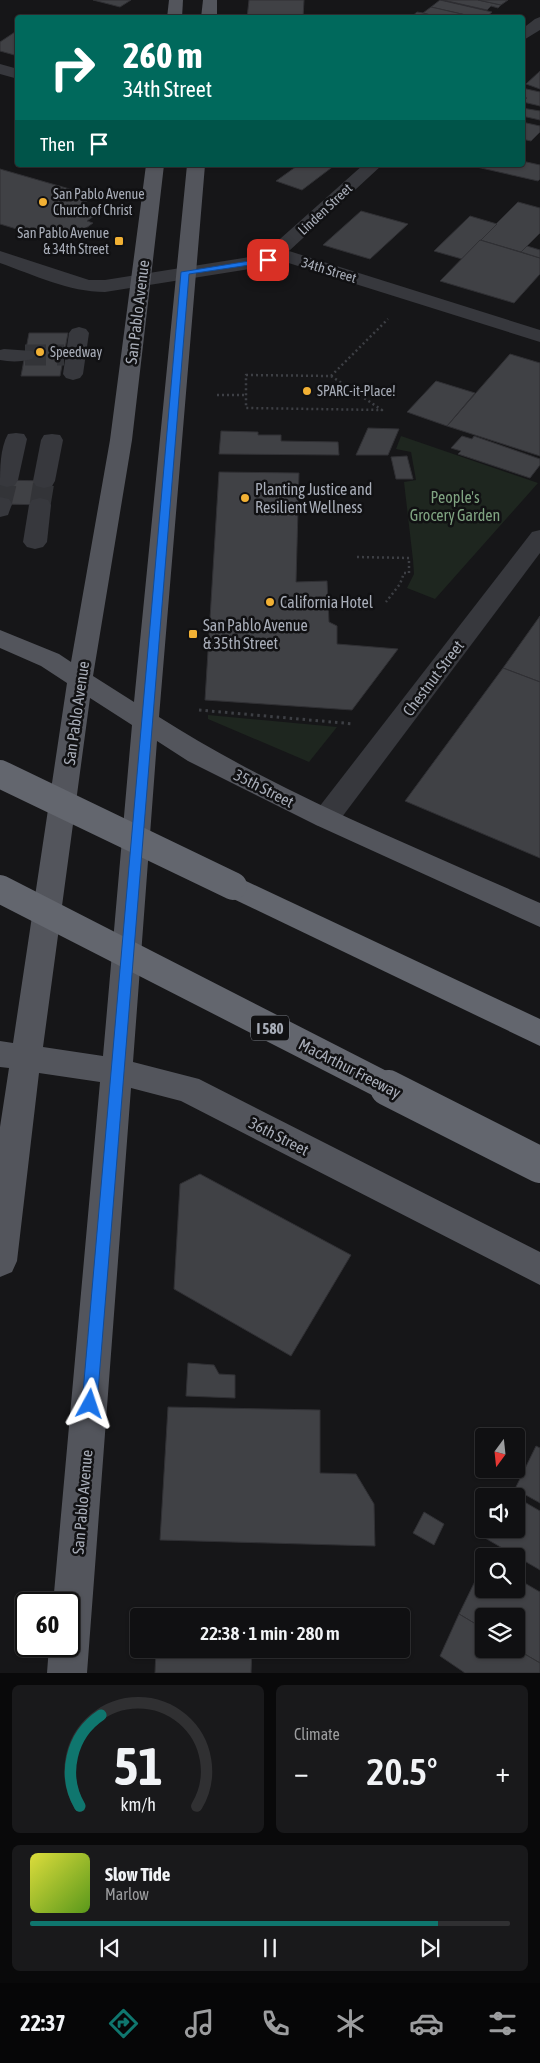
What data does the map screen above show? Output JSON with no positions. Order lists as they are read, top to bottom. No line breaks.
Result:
{"streets":{"highway":["I 580","MacArthur Freeway"],"main road":["San Pablo Avenue","35th Street","36th Street"],"street":["Linden Street","34th Street","Chestnut Street"]},"crossings":[["Linden Street","34th Street"],["San Pablo Avenue","35th Street"],["San Pablo Avenue","36th Street"],["Chestnut Street","35th Street"]],"parks":["People's Grocery Garden"],"places":{"other":["San Pablo Avenue Church of Christ","Speedway","SPARC-it-Place!","Planting Justice and Resilient Wellness","California Hotel"],"transit":["San Pablo Avenue & 34th Street","San Pablo Avenue & 35th Street"]},"north":"bottom","page":{"turn":["260 m","34th Street"],"then":"Then","limit":"60","trip":"22:38 · 1 min · 280 m","tile":"Climate","heat":["−","20.5°","+"],"song":["Slow Tide","Marlow"],"tabs":"22:37","gauge":["51","km/h"]}}
